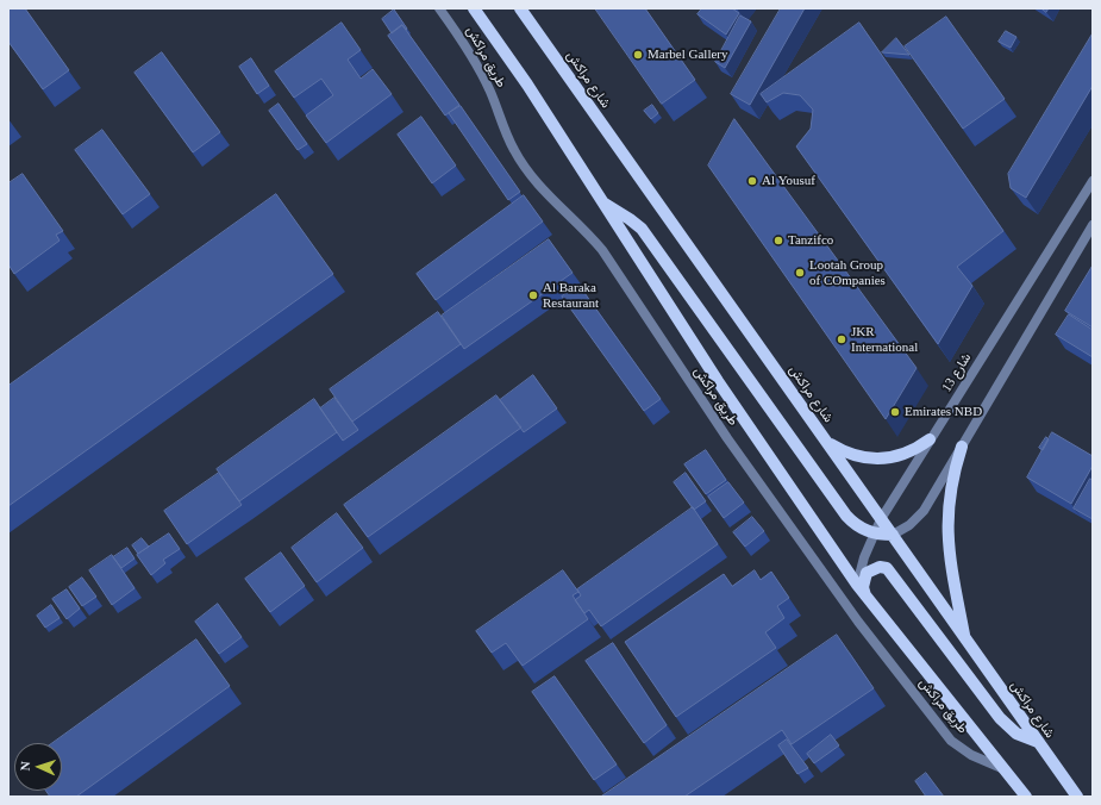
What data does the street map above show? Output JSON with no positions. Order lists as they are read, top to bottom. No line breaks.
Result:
{"streets":{"main road":["شارع مراكش"],"street":["طريق مراكش","شارع 13"]},"crossings":[["شارع مراكش","شارع 13"]],"places":["Marbel Gallery","Al Yousuf","Tanzifco","Lootah Group of COmpanies","Al Baraka Restaurant","JKR International","Emirates NBD"],"north":"left"}
